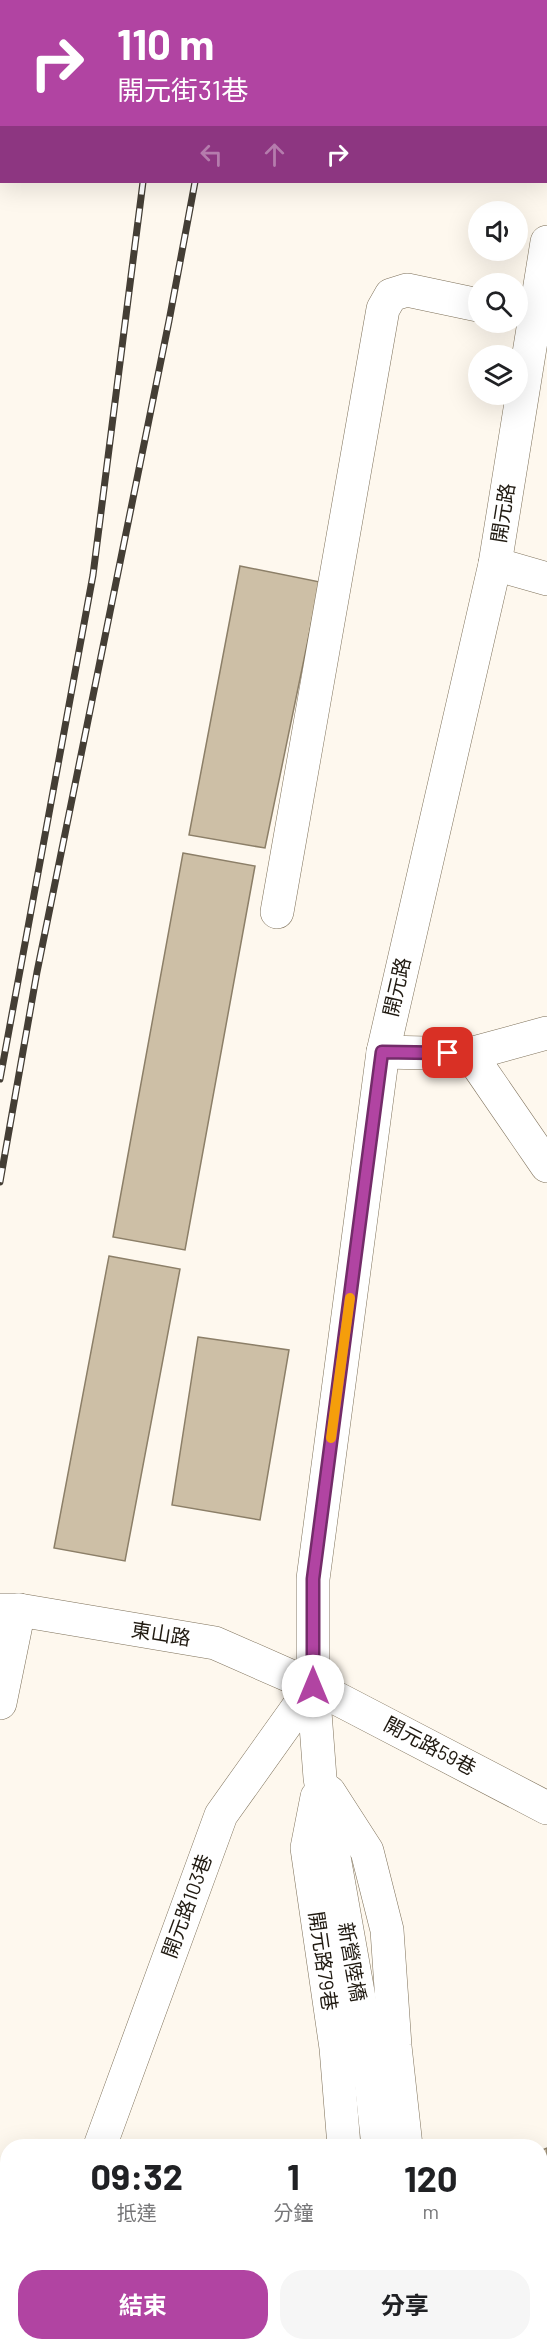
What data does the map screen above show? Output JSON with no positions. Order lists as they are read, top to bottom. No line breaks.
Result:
{"streets":{"street":["開元路","東山路","開元路59巷","開元路103巷","開元路79巷","新營陸橋"]},"crossings":[["開元路","東山路"],["開元路","開元路59巷"],["開元路","開元路103巷"],["開元路","開元路79巷"],["開元路","新營陸橋"],["東山路","開元路59巷"],["東山路","開元路103巷"],["開元路59巷","開元路103巷"],["開元路79巷","新營陸橋"]],"page":{"turn":["110 m","開元街31巷"],"eta":["09:32","抵達","1","分鐘","120","m"],"buttons":["結束","分享"]}}
